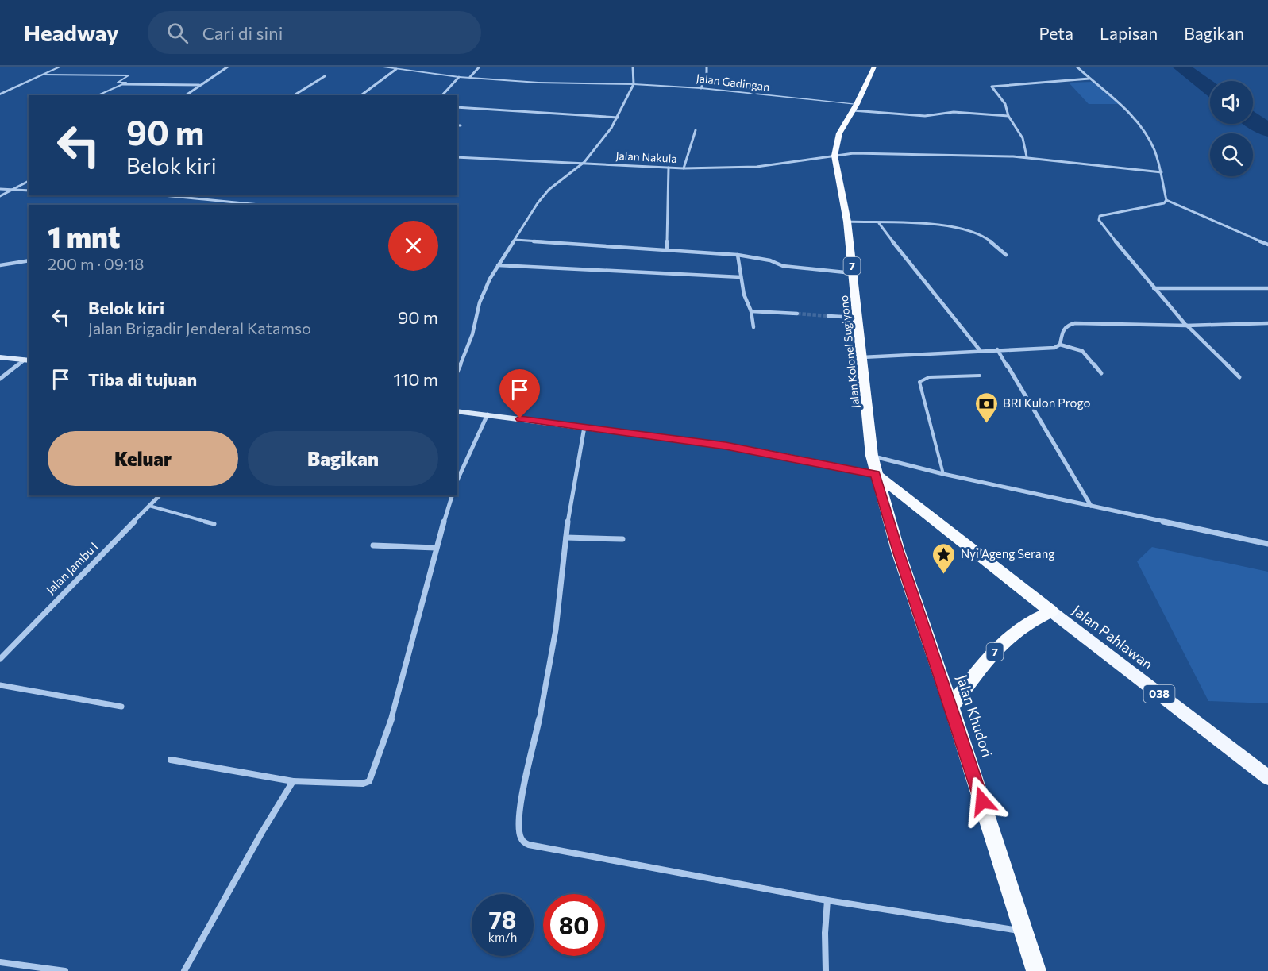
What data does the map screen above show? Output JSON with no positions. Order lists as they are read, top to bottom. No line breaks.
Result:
{"streets":{"highway":["7","Jalan Kolonel Sugiyono","Jalan Pahlawan","Jalan Khudori"],"main road":["038"],"street":["Jalan Gadingan","Jalan Nakula","Jalan Jambu I"]},"crossings":[["Jalan Gadingan","Jalan Kolonel Sugiyono"],["Jalan Nakula","Jalan Kolonel Sugiyono"],["7","Jalan Pahlawan"],["7","Jalan Khudori"],["Jalan Kolonel Sugiyono","Jalan Pahlawan"],["Jalan Kolonel Sugiyono","Jalan Khudori"],["Jalan Pahlawan","Jalan Khudori"]],"places":{"bank":["BRI Kulon Progo"],"place":["Nyi Ageng Serang"]},"page":{"header":"Headway","search":"Cari di sini","nav":["Peta","Lapisan","Bagikan"],"turn":["90 m","Belok kiri"],"heading":["1 mnt","200 m · 09:18"],"list":[{"name":"Belok kiri","note":"Jalan Brigadir Jenderal Katamso","value":"90 m"},{"name":"Tiba di tujuan","value":"110 m"}],"buttons":["Keluar","Bagikan"],"speed":"78 km/h","limit":"80"}}
